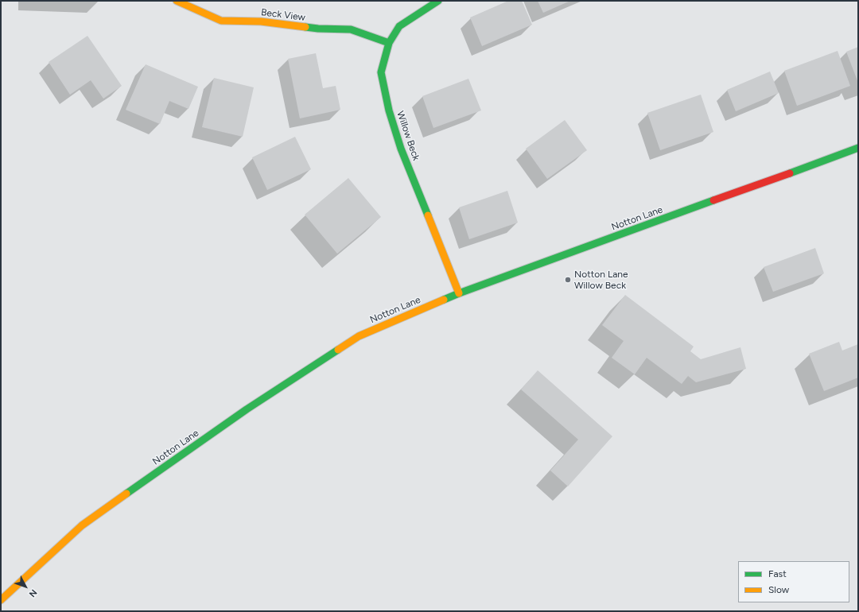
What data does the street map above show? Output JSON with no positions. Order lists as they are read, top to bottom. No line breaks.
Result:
{"streets":{"street":["Beck View","Willow Beck","Notton Lane"]},"crossings":[["Beck View","Willow Beck"],["Willow Beck","Notton Lane"]],"places":["Notton Lane Willow Beck"],"legend":["Fast","Slow"],"north":"bottom right"}
